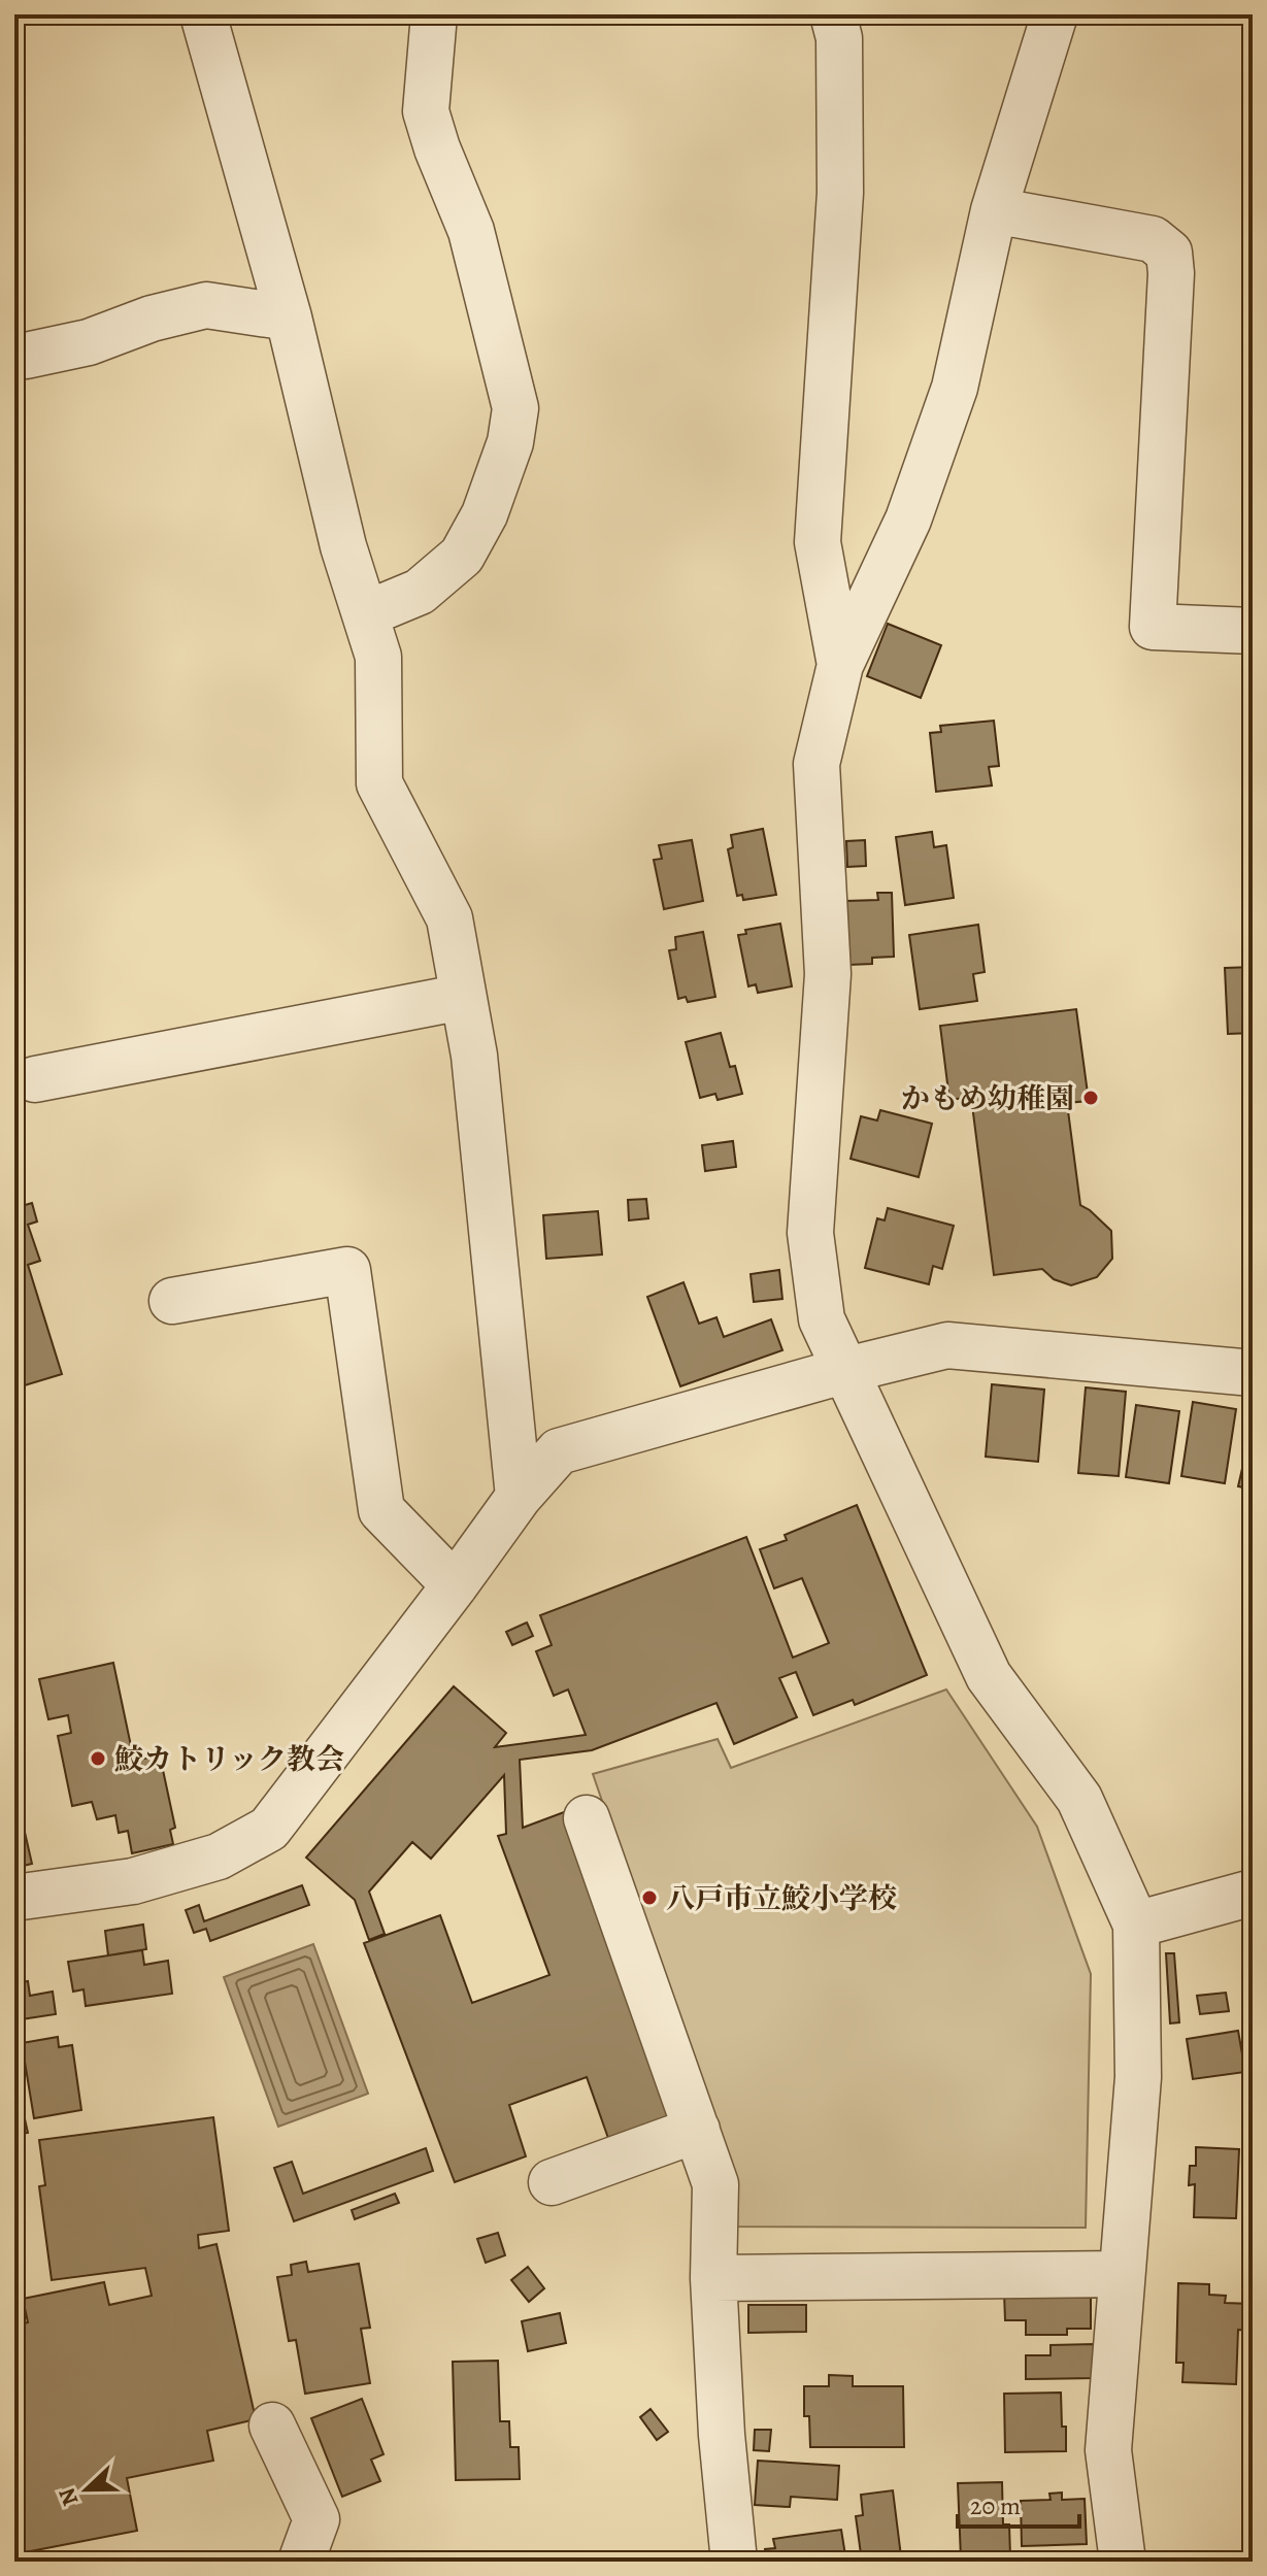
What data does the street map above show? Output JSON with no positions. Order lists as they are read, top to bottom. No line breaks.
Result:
{"places":["かもめ幼稚園","鮫カトリック教会","八戸市立鮫小学校"],"scale_bar":"20 m","north":"left"}
